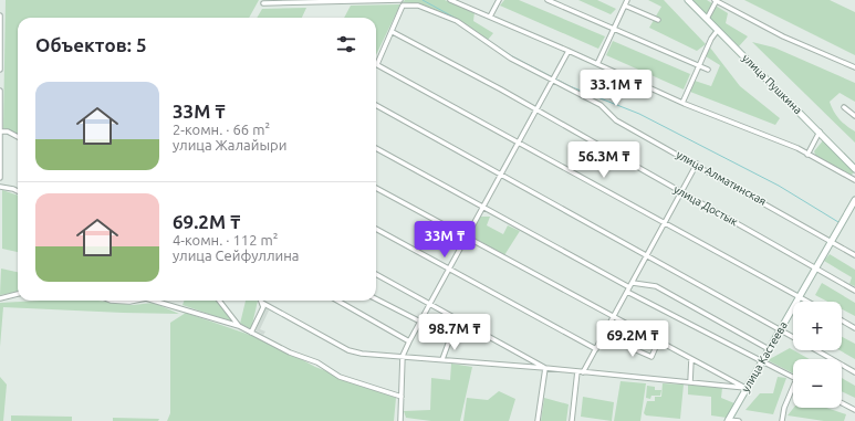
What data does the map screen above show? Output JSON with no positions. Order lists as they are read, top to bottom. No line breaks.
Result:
{"streets":{"street":["улица Пушкина","улица Алматинская","улица Достык","улица Кастеева"]},"crossings":[["улица Алматинская","улица Достык"],["улица Алматинская","улица Кастеева"],["улица Достык","улица Кастеева"]],"page":{"heading":"Объектов: 5","price":["33.1M ₸","56.3M ₸","33M ₸","98.7M ₸","69.2M ₸"],"list":[{"name":"33M ₸","note":"2-комн. · 66 m² · улица Жалайыри"},{"name":"69.2M ₸","note":"4-комн. · 112 m² · улица Сейфуллина"}],"map_buttons":["+","−"]}}
